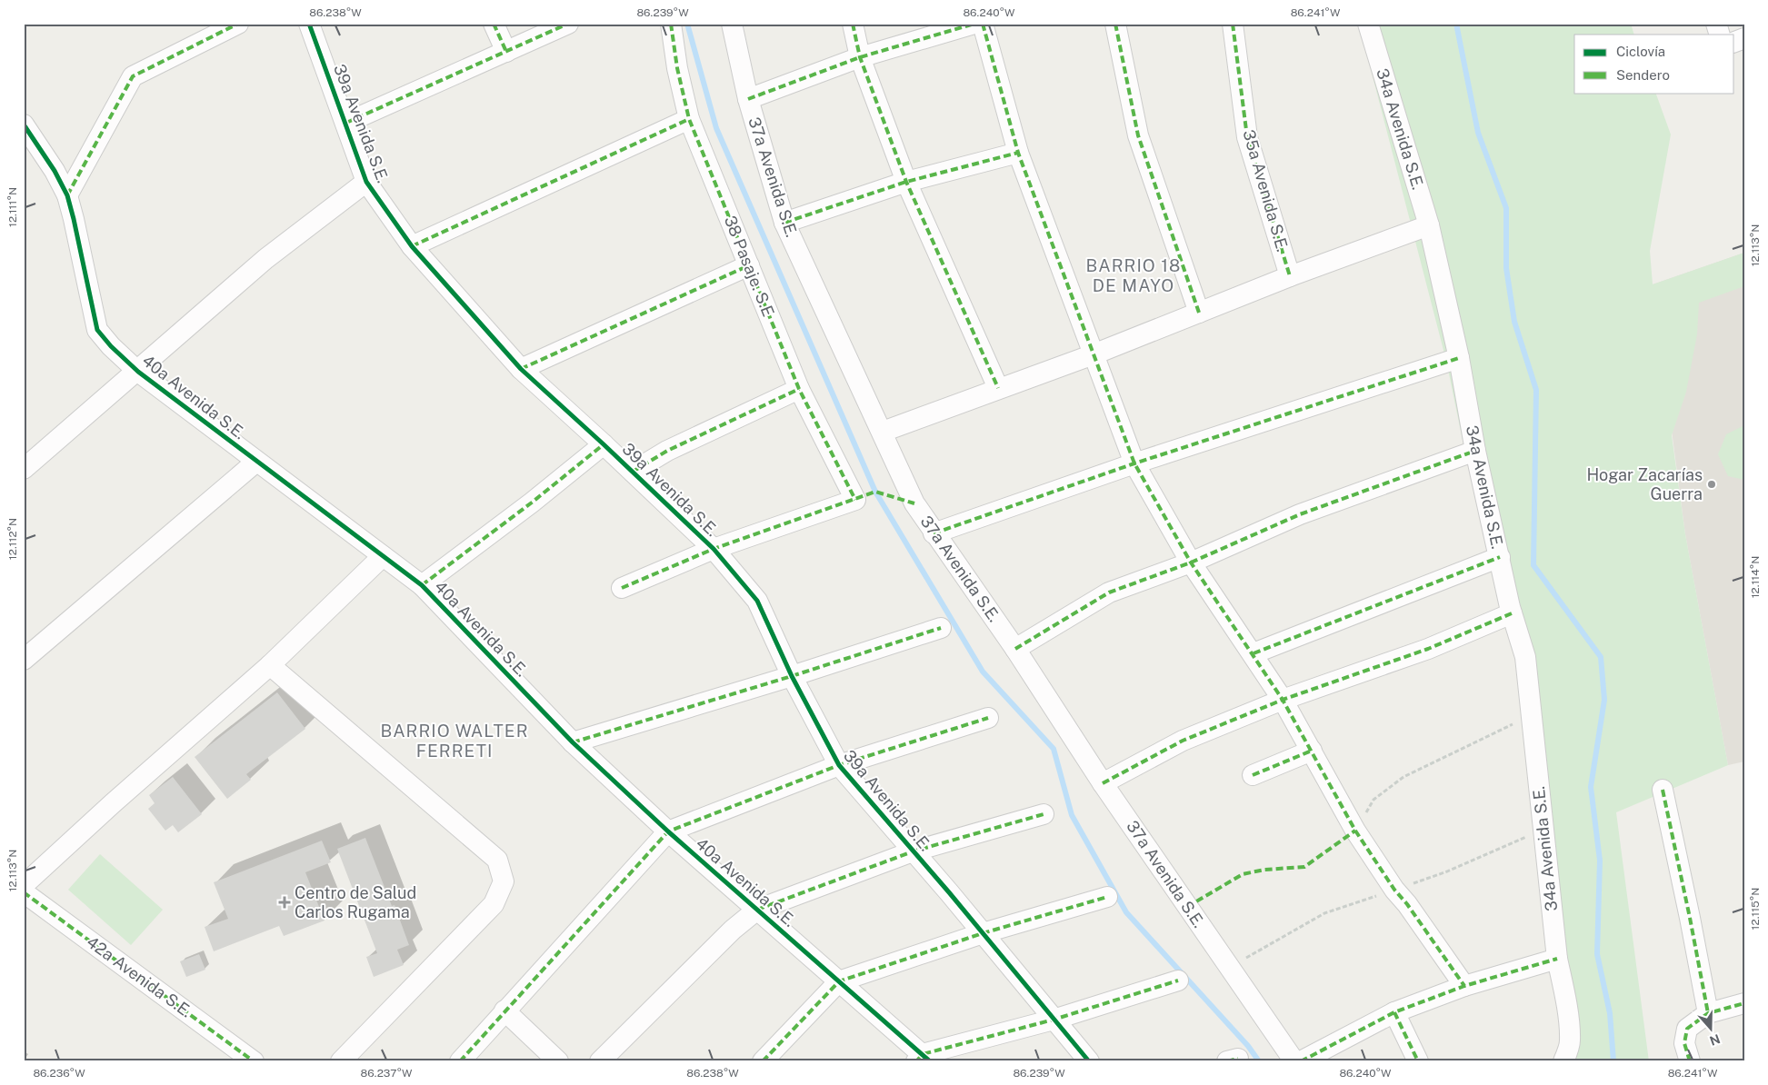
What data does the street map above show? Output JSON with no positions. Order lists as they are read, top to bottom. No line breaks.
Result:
{"streets":{"street":["39a Avenida S.E.","34a Avenida S.E.","37a Avenida S.E.","35a Avenida S.E.","38 Pasaje. S.E","40a Avenida S.E.","42a Avenida S.E."]},"crossings":[["39a Avenida S.E.","38 Pasaje. S.E"]],"districts":["BARRIO 18 DE MAYO","BARRIO WALTER FERRETI"],"places":{"other":["Hogar Zacarías Guerra"],"health":["Centro de Salud Carlos Rugama"]},"legend":["Ciclovía","Sendero"],"north":"bottom","coordinates":["86.238°W","86.239°W","86.240°W","86.241°W","12.111°N","12.113°N","12.112°N","12.114°N","12.115°N","86.236°W","86.237°W"]}
